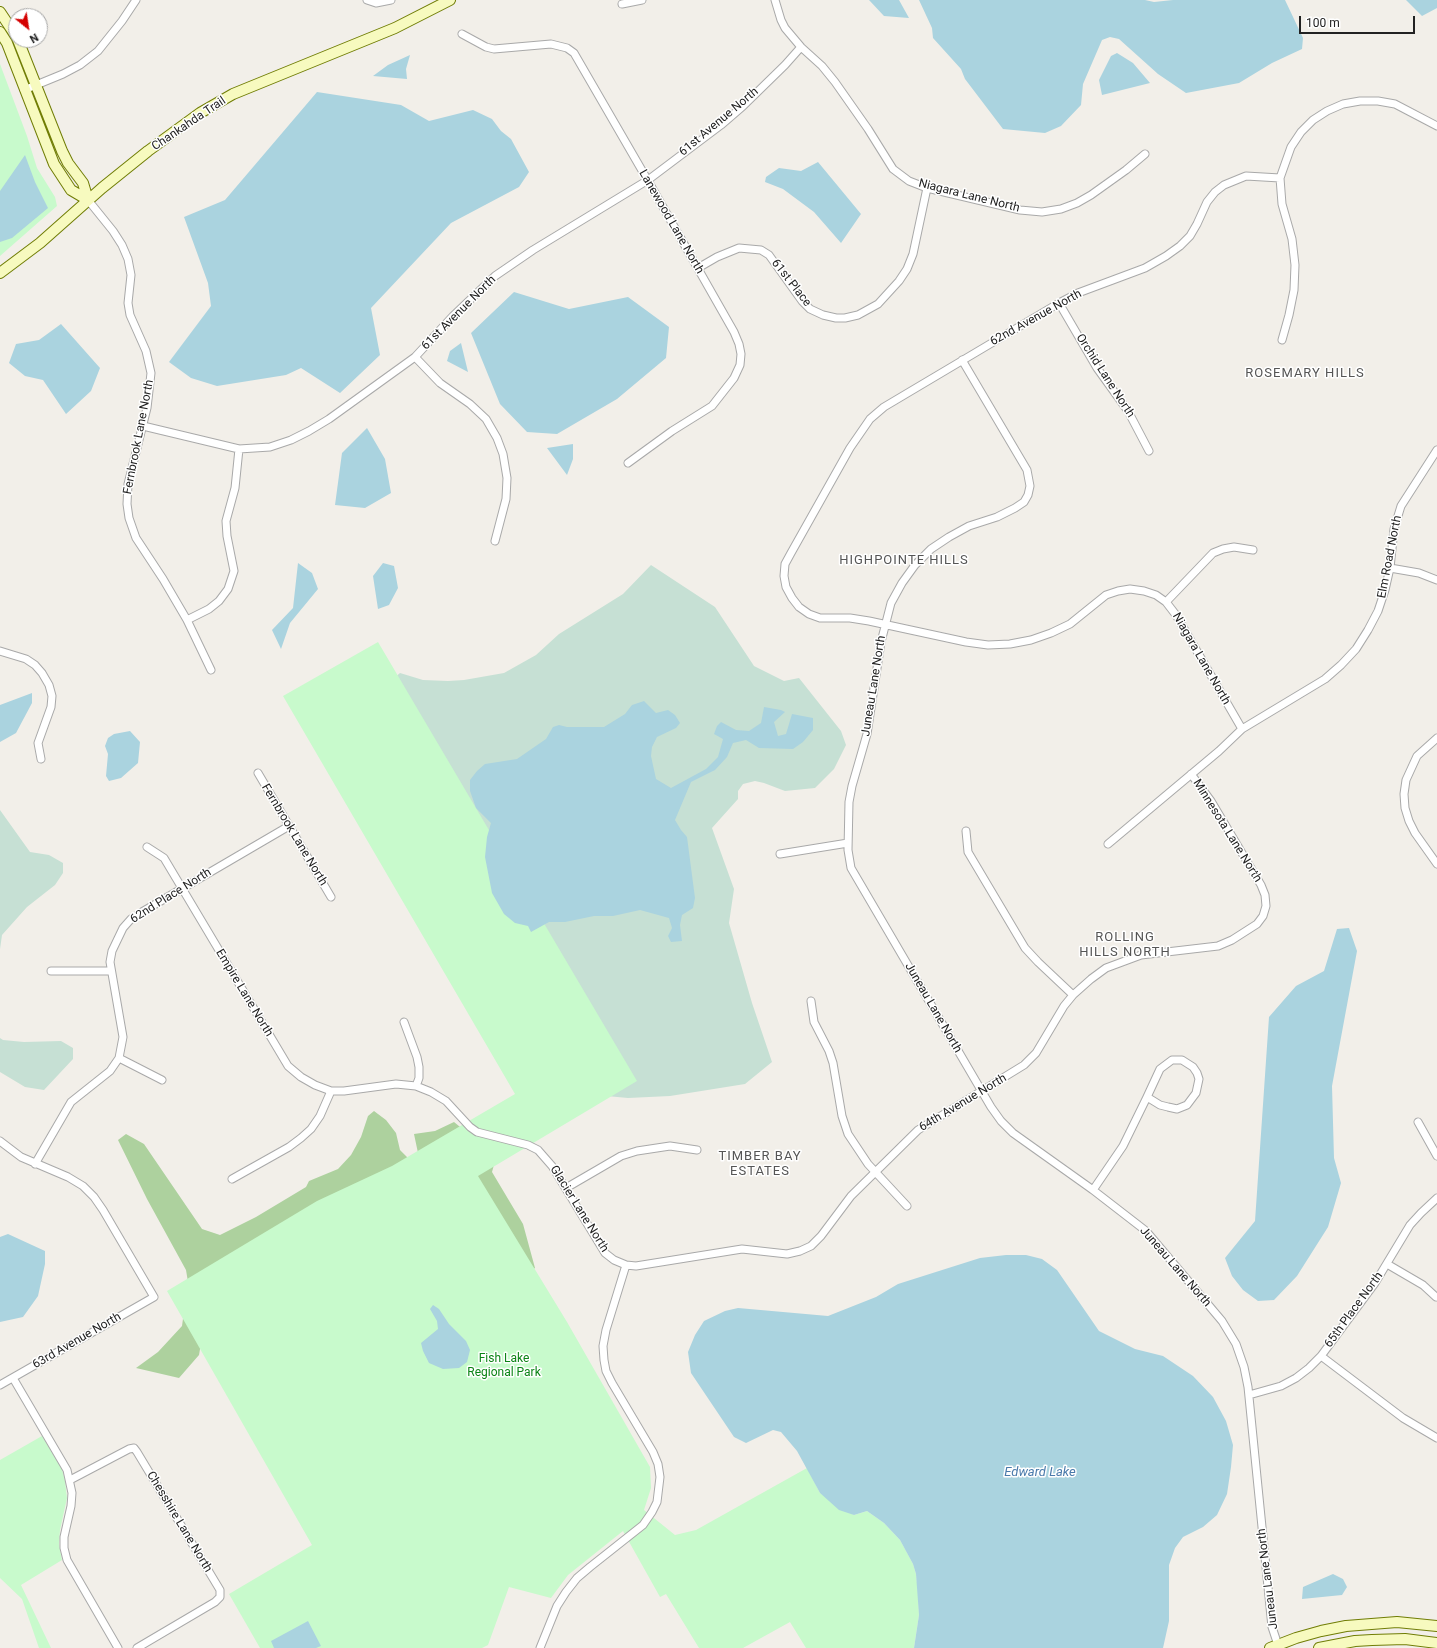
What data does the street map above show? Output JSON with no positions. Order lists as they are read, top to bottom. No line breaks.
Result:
{"streets":{"street":["61st Avenue North","Chankahda Trail","Niagara Lane North","Lanewood Lane North","61st Place","62nd Avenue North","Orchid Lane North","Fernbrook Lane North","Elm Road North","Juneau Lane North","Minnesota Lane North","62nd Place North","Empire Lane North","64th Avenue North","Glacier Lane North","65th Place North","63rd Avenue North","Chesshire Lane North"]},"crossings":[["61st Avenue North","Niagara Lane North"],["61st Avenue North","Lanewood Lane North"],["61st Avenue North","Fernbrook Lane North"],["Chankahda Trail","Fernbrook Lane North"],["Niagara Lane North","61st Place"],["Niagara Lane North","62nd Avenue North"],["Niagara Lane North","Elm Road North"],["Niagara Lane North","Juneau Lane North"],["Lanewood Lane North","61st Place"],["62nd Avenue North","Orchid Lane North"],["62nd Avenue North","Juneau Lane North"],["Fernbrook Lane North","62nd Place North"],["Elm Road North","Minnesota Lane North"],["Juneau Lane North","64th Avenue North"],["Juneau Lane North","65th Place North"],["Minnesota Lane North","64th Avenue North"],["62nd Place North","Empire Lane North"],["62nd Place North","63rd Avenue North"],["Empire Lane North","Glacier Lane North"],["64th Avenue North","Glacier Lane North"]],"districts":["ROSEMARY HILLS","HIGHPOINTE HILLS","ROLLING HILLS NORTH","TIMBER BAY ESTATES"],"water":["Edward Lake"],"parks":["Fish Lake Regional Park"],"scale_bar":"100 m","north":"bottom right"}
